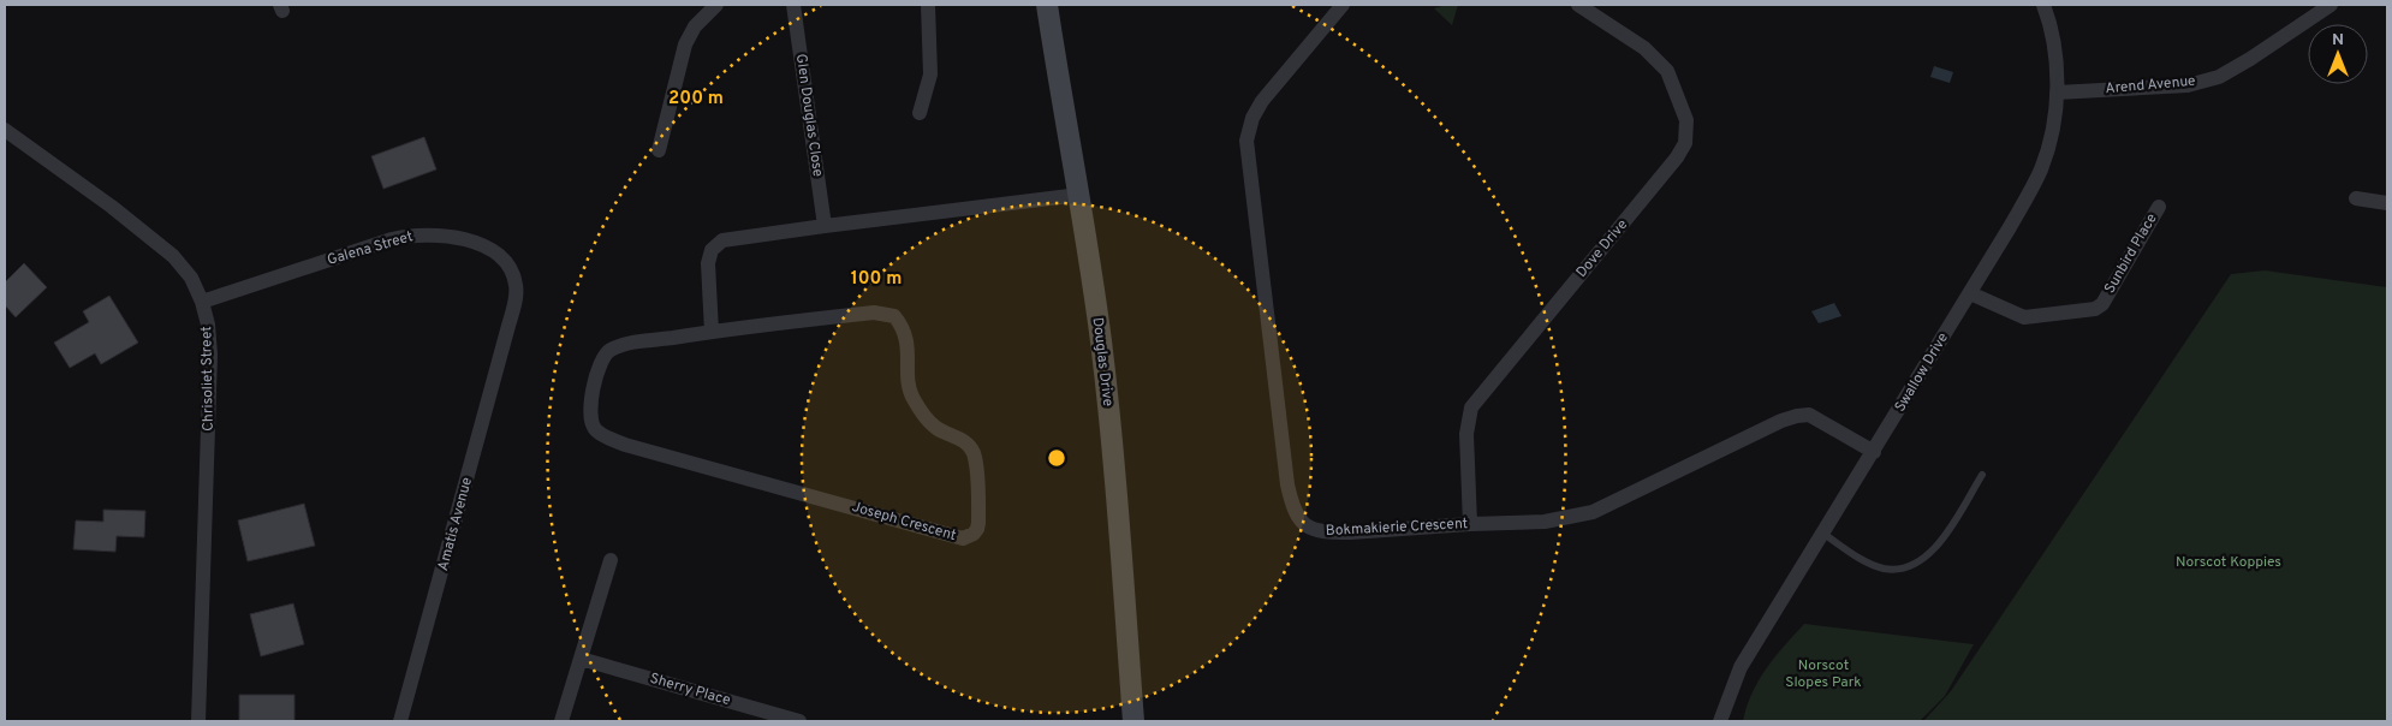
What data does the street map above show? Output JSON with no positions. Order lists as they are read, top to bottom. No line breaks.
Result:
{"streets":{"street":["Arend Avenue","Glen Douglas Close","Galena Street","Dove Drive","Sunbird Place","Douglas Drive","Swallow Drive","Chrisoliet Street","Joseph Crescent","Amatis Avenue","Bokmakierie Crescent","Sherry Place"]},"crossings":[["Arend Avenue","Swallow Drive"],["Galena Street","Chrisoliet Street"],["Galena Street","Amatis Avenue"],["Dove Drive","Bokmakierie Crescent"],["Sunbird Place","Swallow Drive"],["Swallow Drive","Bokmakierie Crescent"]],"parks":["Norscot Koppies","Norscot Slopes Park"],"north":"top","rings":["200 m","100 m"]}
